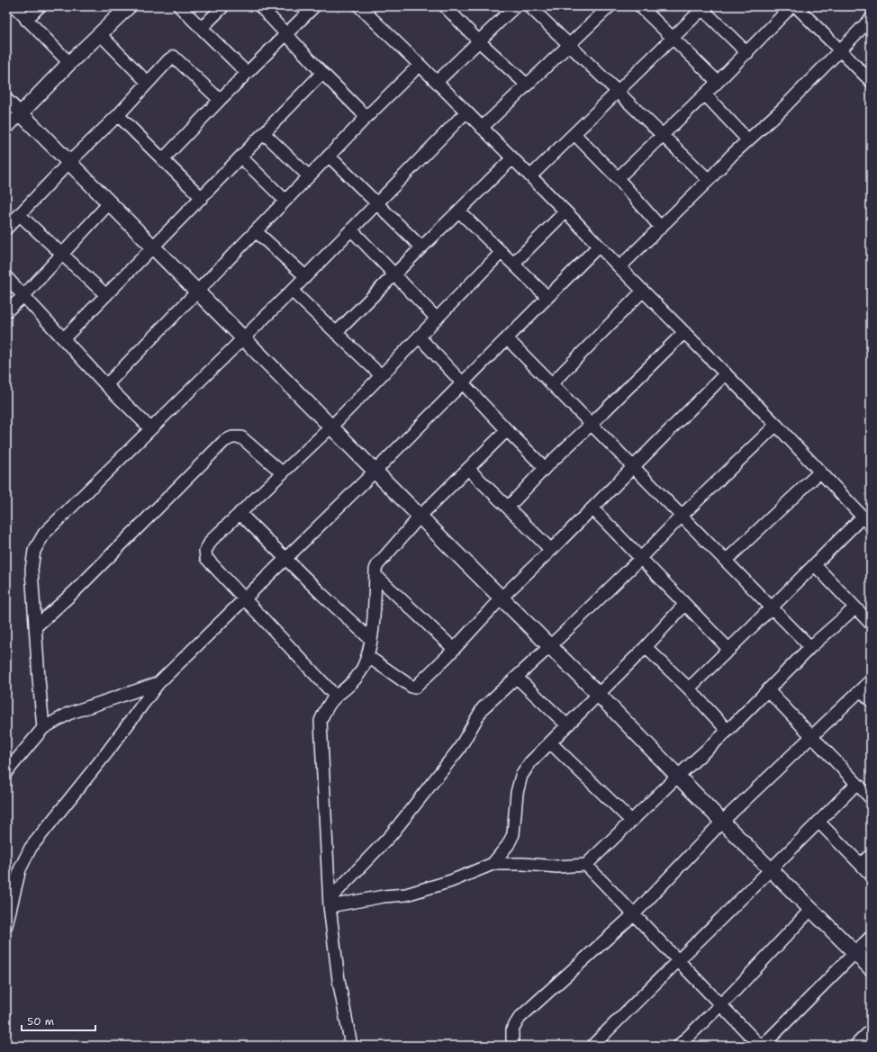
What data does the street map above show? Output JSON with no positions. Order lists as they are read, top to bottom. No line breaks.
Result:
{"scale_bar":"50 m"}
